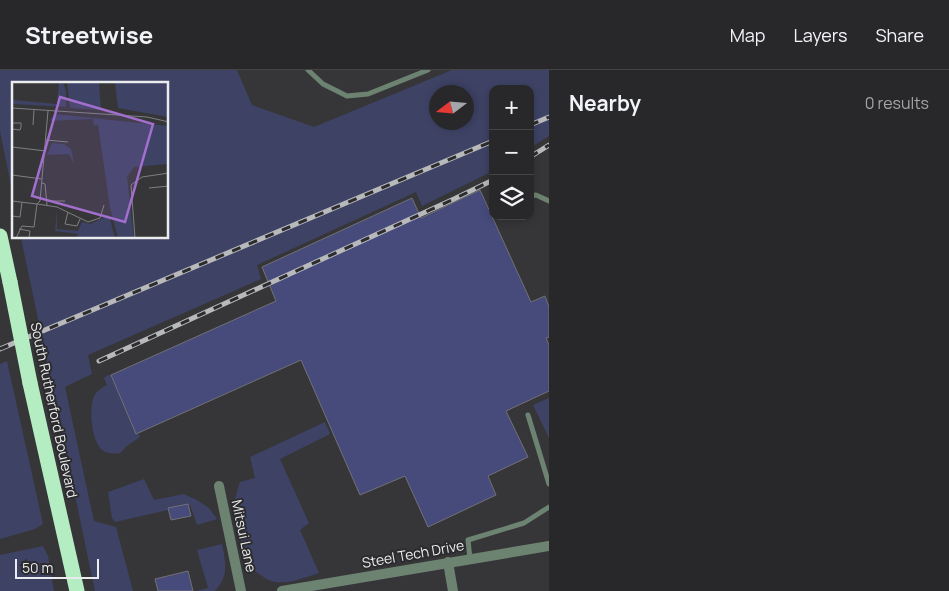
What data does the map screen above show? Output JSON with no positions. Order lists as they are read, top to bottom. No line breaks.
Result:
{"streets":{"highway":["South Rutherford Boulevard"],"street":["Mitsui Lane","Steel Tech Drive"]},"scale_bar":"50 m","north":"left","page":{"header":"Streetwise","nav":["Map","Layers","Share"],"heading":["Nearby","0 results"],"map_buttons":["+","−"],"scale":"50 m"}}
